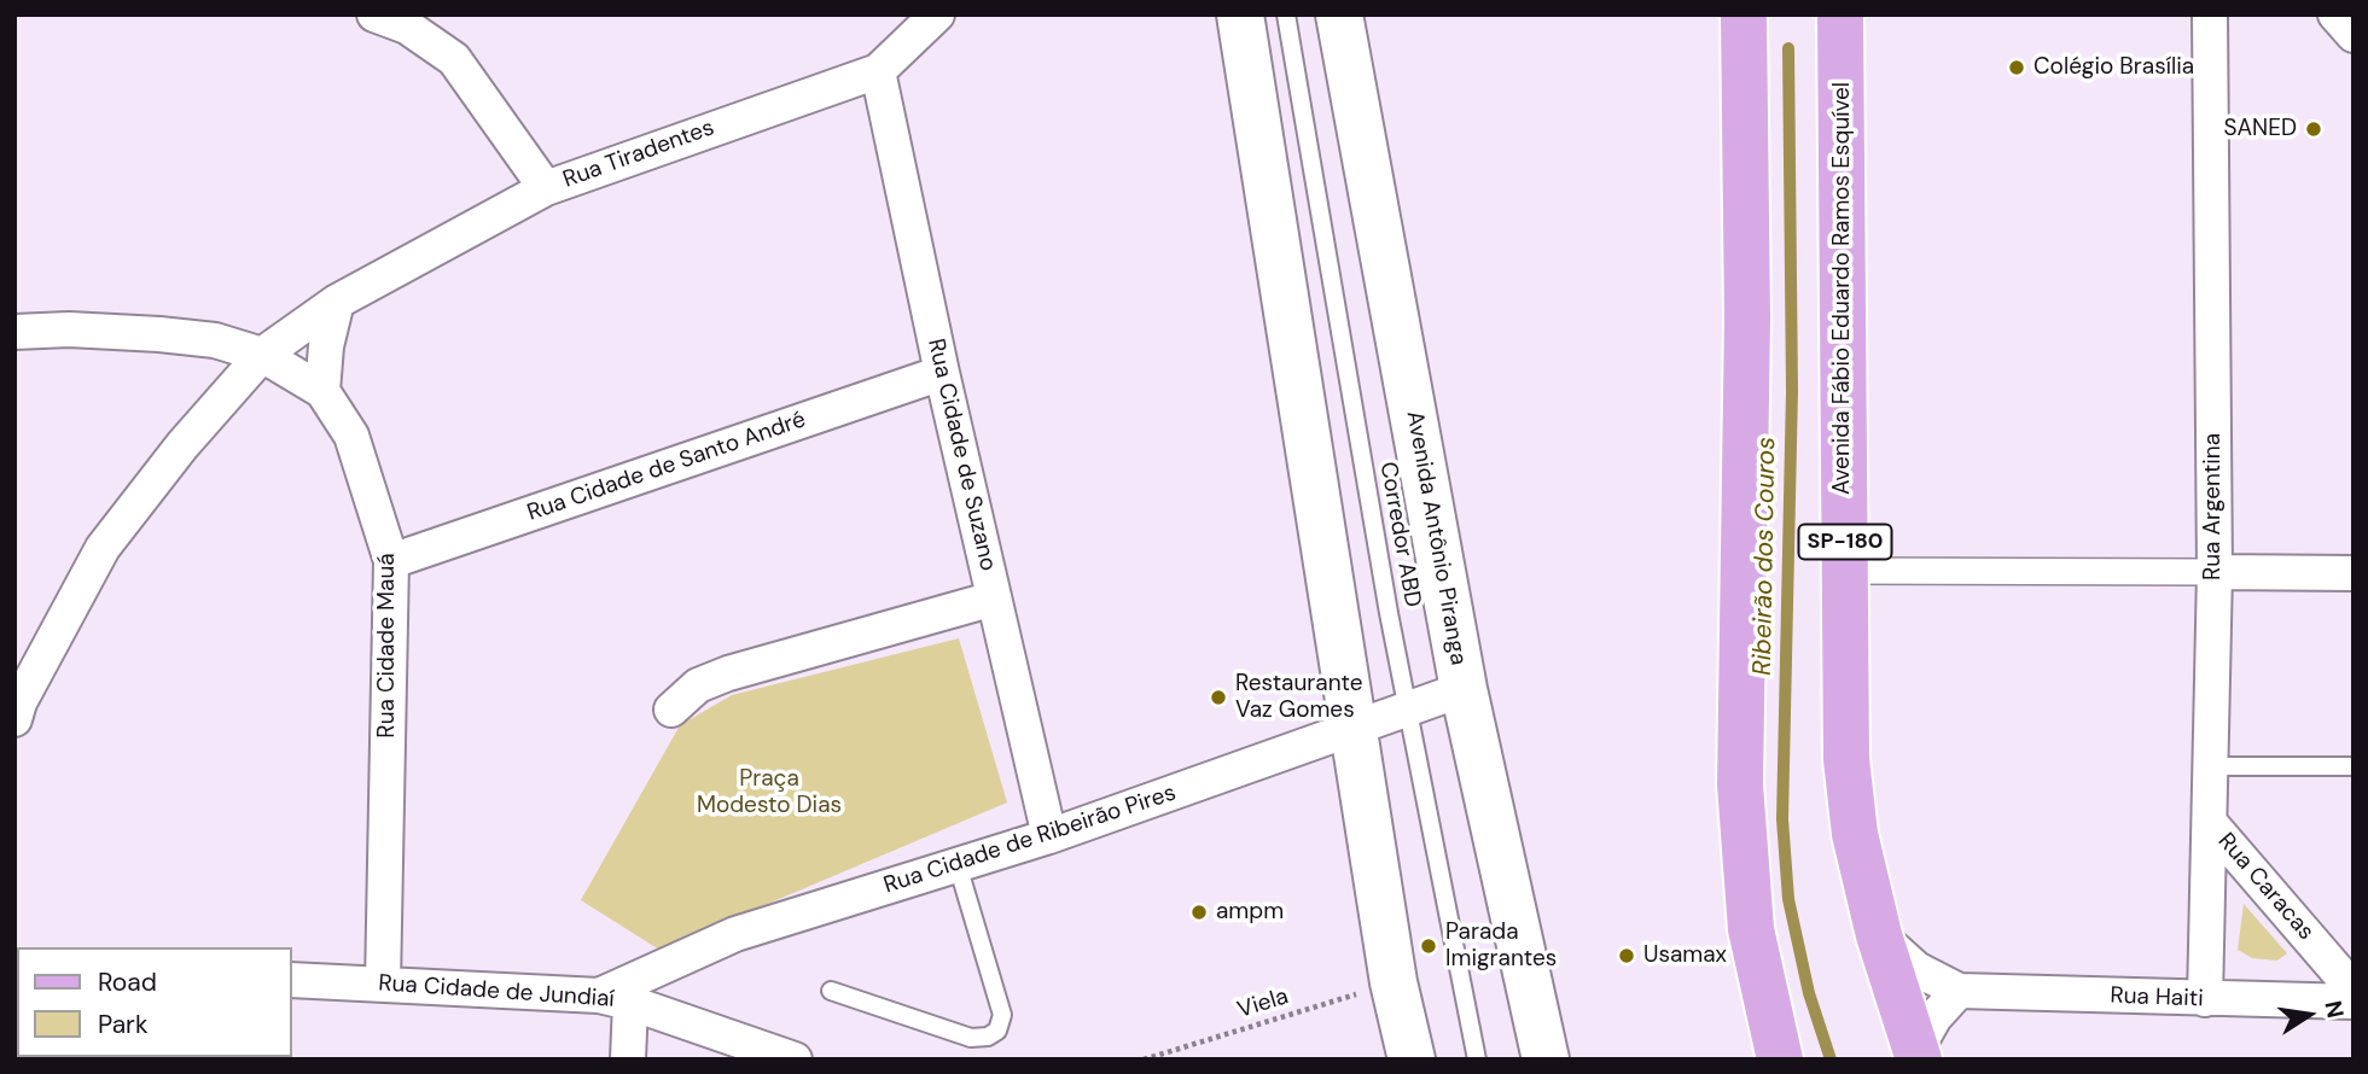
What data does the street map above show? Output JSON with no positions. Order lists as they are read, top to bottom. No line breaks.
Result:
{"streets":{"main road":["Avenida Fábio Eduardo Ramos Esquível","Avenida Antônio Piranga","SP-180"],"street":["Rua Tiradentes","Rua Cidade de Suzano","Rua Cidade de Santo André","Rua Argentina","Rua Cidade Mauá","Rua Cidade de Ribeirão Pires","Rua Caracas","Rua Cidade de Jundiaí","Rua Haiti"],"lane":["Corredor ABD"],"path":["Viela"]},"crossings":[["Rua Tiradentes","Rua Cidade de Suzano"],["Rua Tiradentes","Rua Cidade Mauá"],["Avenida Fábio Eduardo Ramos Esquível","Rua Haiti"],["Rua Cidade de Suzano","Rua Cidade de Santo André"],["Rua Cidade de Suzano","Rua Cidade de Ribeirão Pires"],["Rua Cidade de Santo André","Rua Cidade Mauá"],["Rua Argentina","Rua Caracas"],["Rua Argentina","Rua Haiti"],["Corredor ABD","Rua Cidade de Ribeirão Pires"],["Avenida Antônio Piranga","Rua Cidade de Ribeirão Pires"],["Rua Cidade Mauá","Rua Cidade de Jundiaí"],["Rua Cidade de Ribeirão Pires","Rua Cidade de Jundiaí"]],"water":["Ribeirão dos Couros"],"parks":["Praça Modesto Dias"],"places":["Colégio Brasília","SANED","Restaurante Vaz Gomes","ampm","Parada Imigrantes","Usamax"],"legend":["Road","Park"],"north":"right"}
